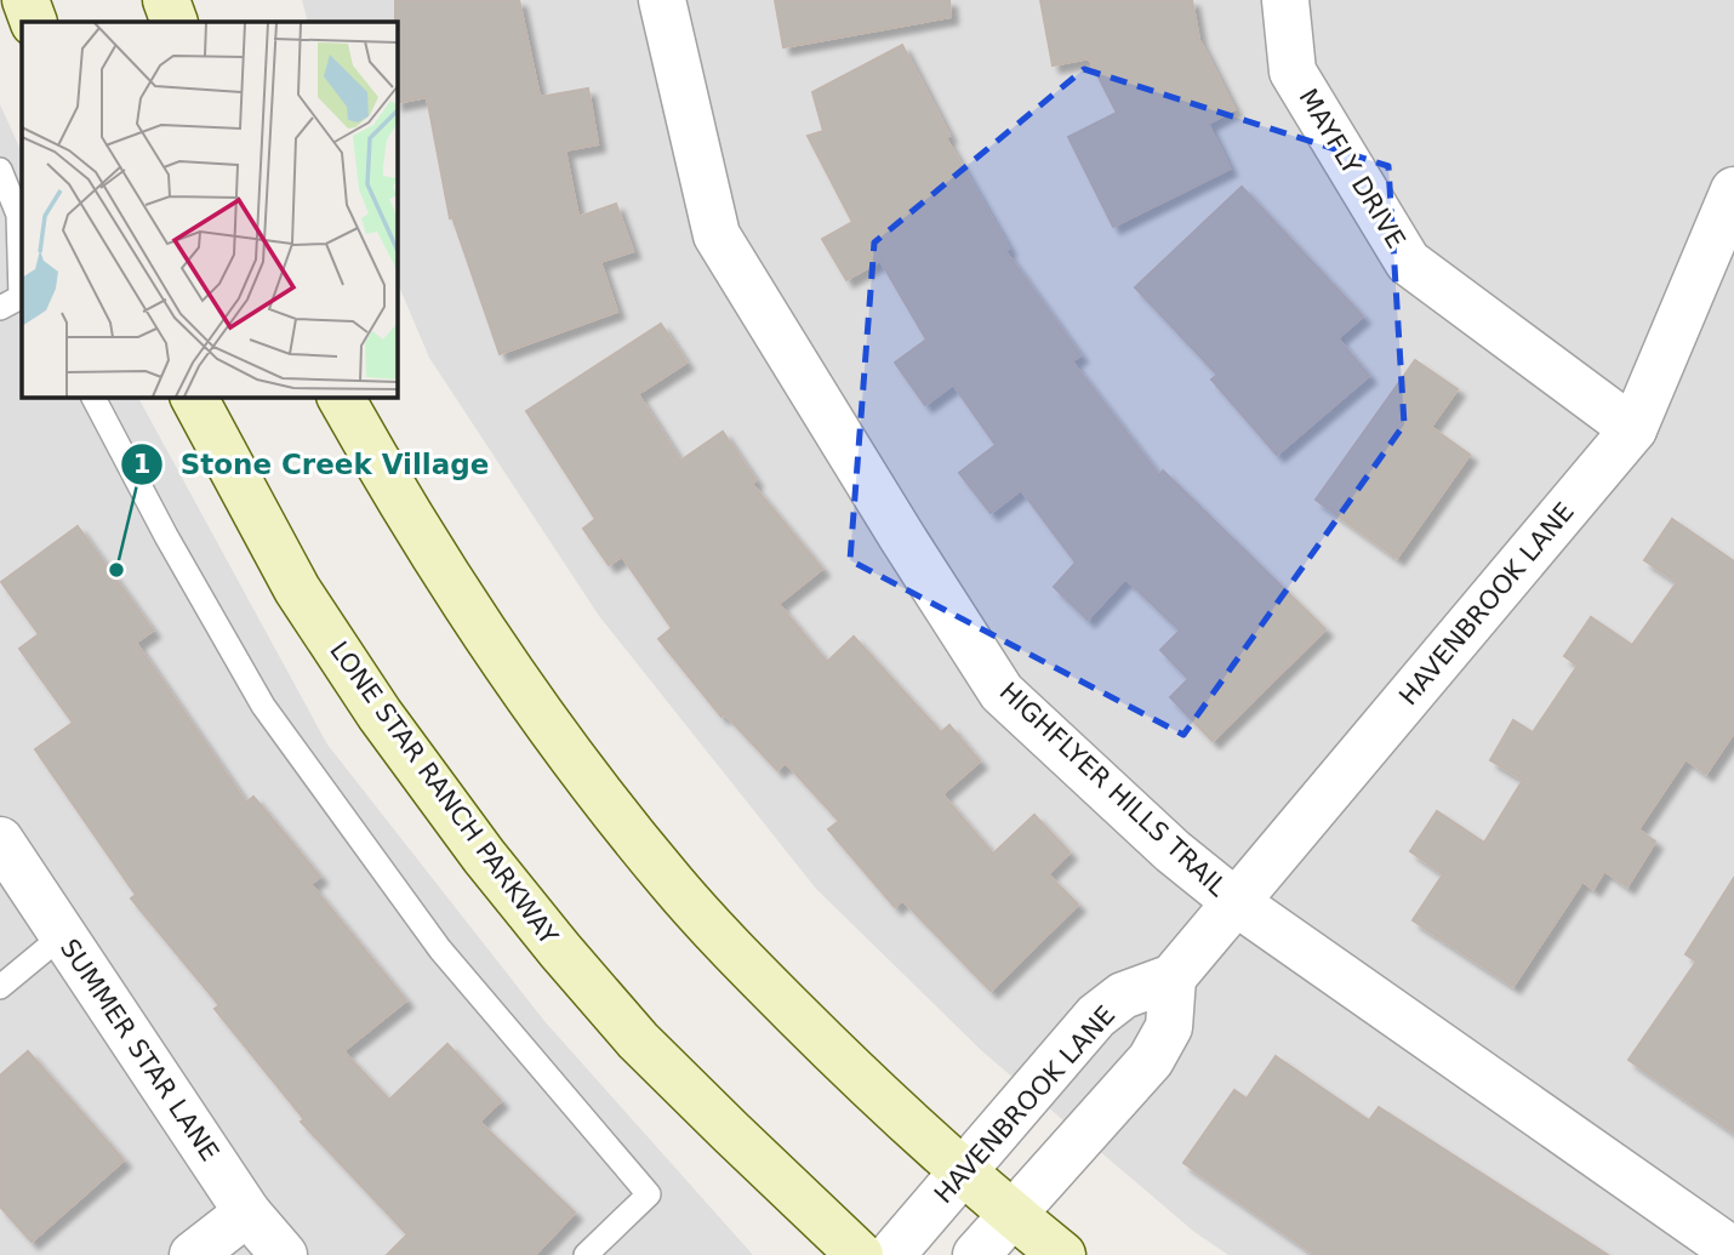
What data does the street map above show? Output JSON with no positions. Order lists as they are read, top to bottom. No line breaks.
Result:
{"streets":{"main road":["LONE STAR RANCH PARKWAY"],"street":["MAYFLY DRIVE","HAVENBROOK LANE","HIGHFLYER HILLS TRAIL","SUMMER STAR LANE"]},"crossings":[["MAYFLY DRIVE","HAVENBROOK LANE"],["HAVENBROOK LANE","HIGHFLYER HILLS TRAIL"]],"places":["Stone Creek Village"]}
